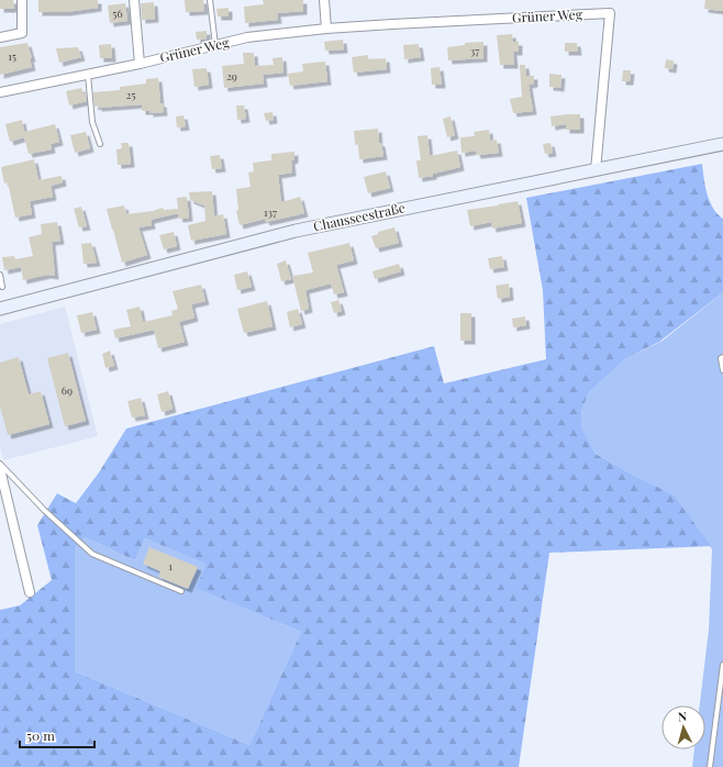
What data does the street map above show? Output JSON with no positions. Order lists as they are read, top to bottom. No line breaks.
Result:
{"streets":{"main road":["Chausseestraße"],"street":["Grüner Weg"]},"crossings":[["Grüner Weg","Chausseestraße"]],"house_numbers":["56","37","15","29","25","137","69","1"],"scale_bar":"50 m","north":"top"}
